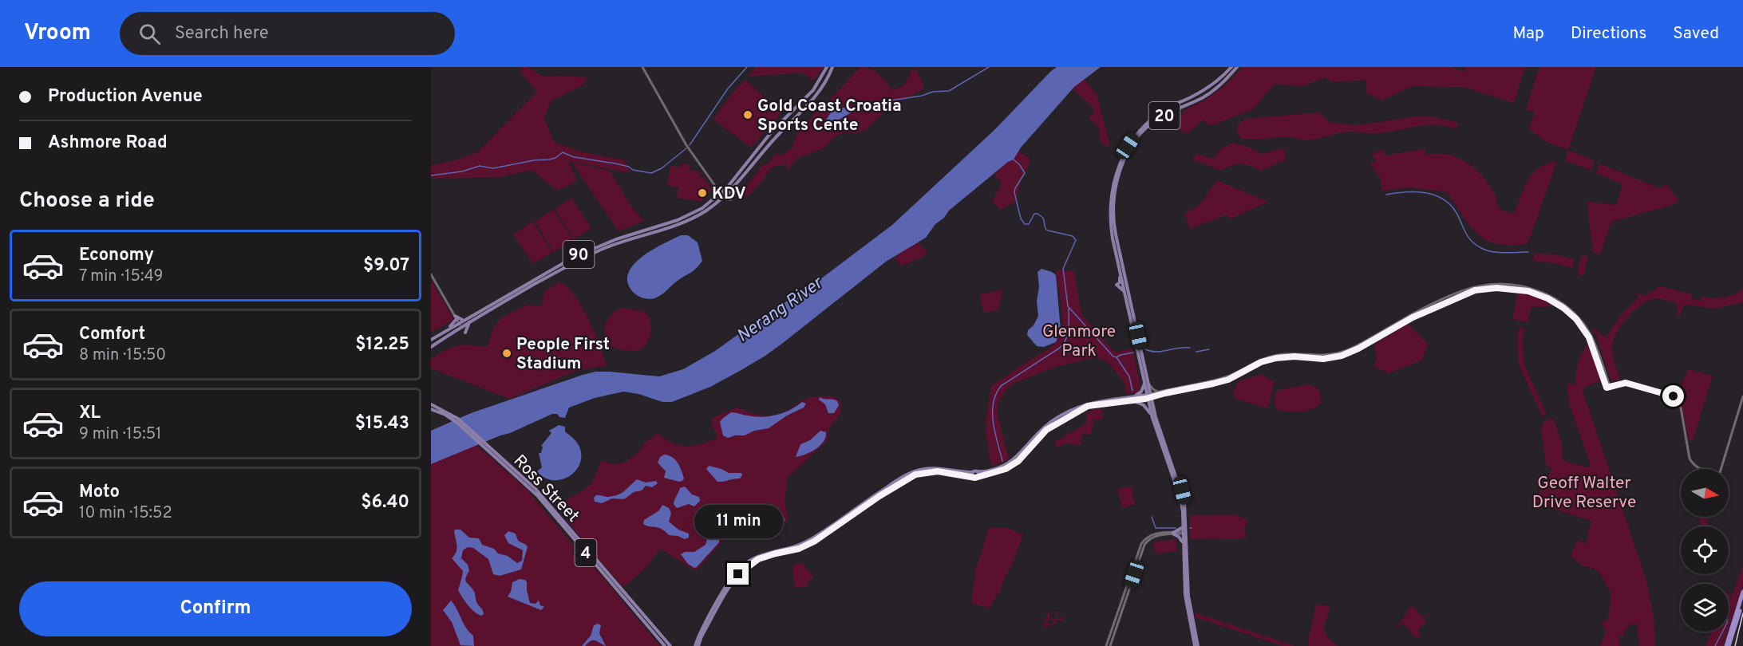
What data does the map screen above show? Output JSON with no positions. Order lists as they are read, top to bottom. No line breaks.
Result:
{"streets":{"main road":["20","90","Ross Street","4"]},"water":["Nerang River"],"parks":["Glenmore Park","Geoff Walter Drive Reserve"],"places":["Gold Coast Croatia Sports Cente","KDV","People First Stadium"],"north":"right","page":{"header":"Vroom","search":"Search here","nav":["Map","Directions","Saved"],"banner":["Production Avenue","Ashmore Road"],"heading":"Choose a ride","list":[{"name":"Economy","note":"7 min · 15:49","value":"$9.07"},{"name":"Comfort","note":"8 min · 15:50","value":"$12.25"},{"name":"XL","note":"9 min · 15:51","value":"$15.43"},{"name":"Moto","note":"10 min · 15:52","value":"$6.40"}],"bubble":"11 min","buttons":"Confirm"}}
